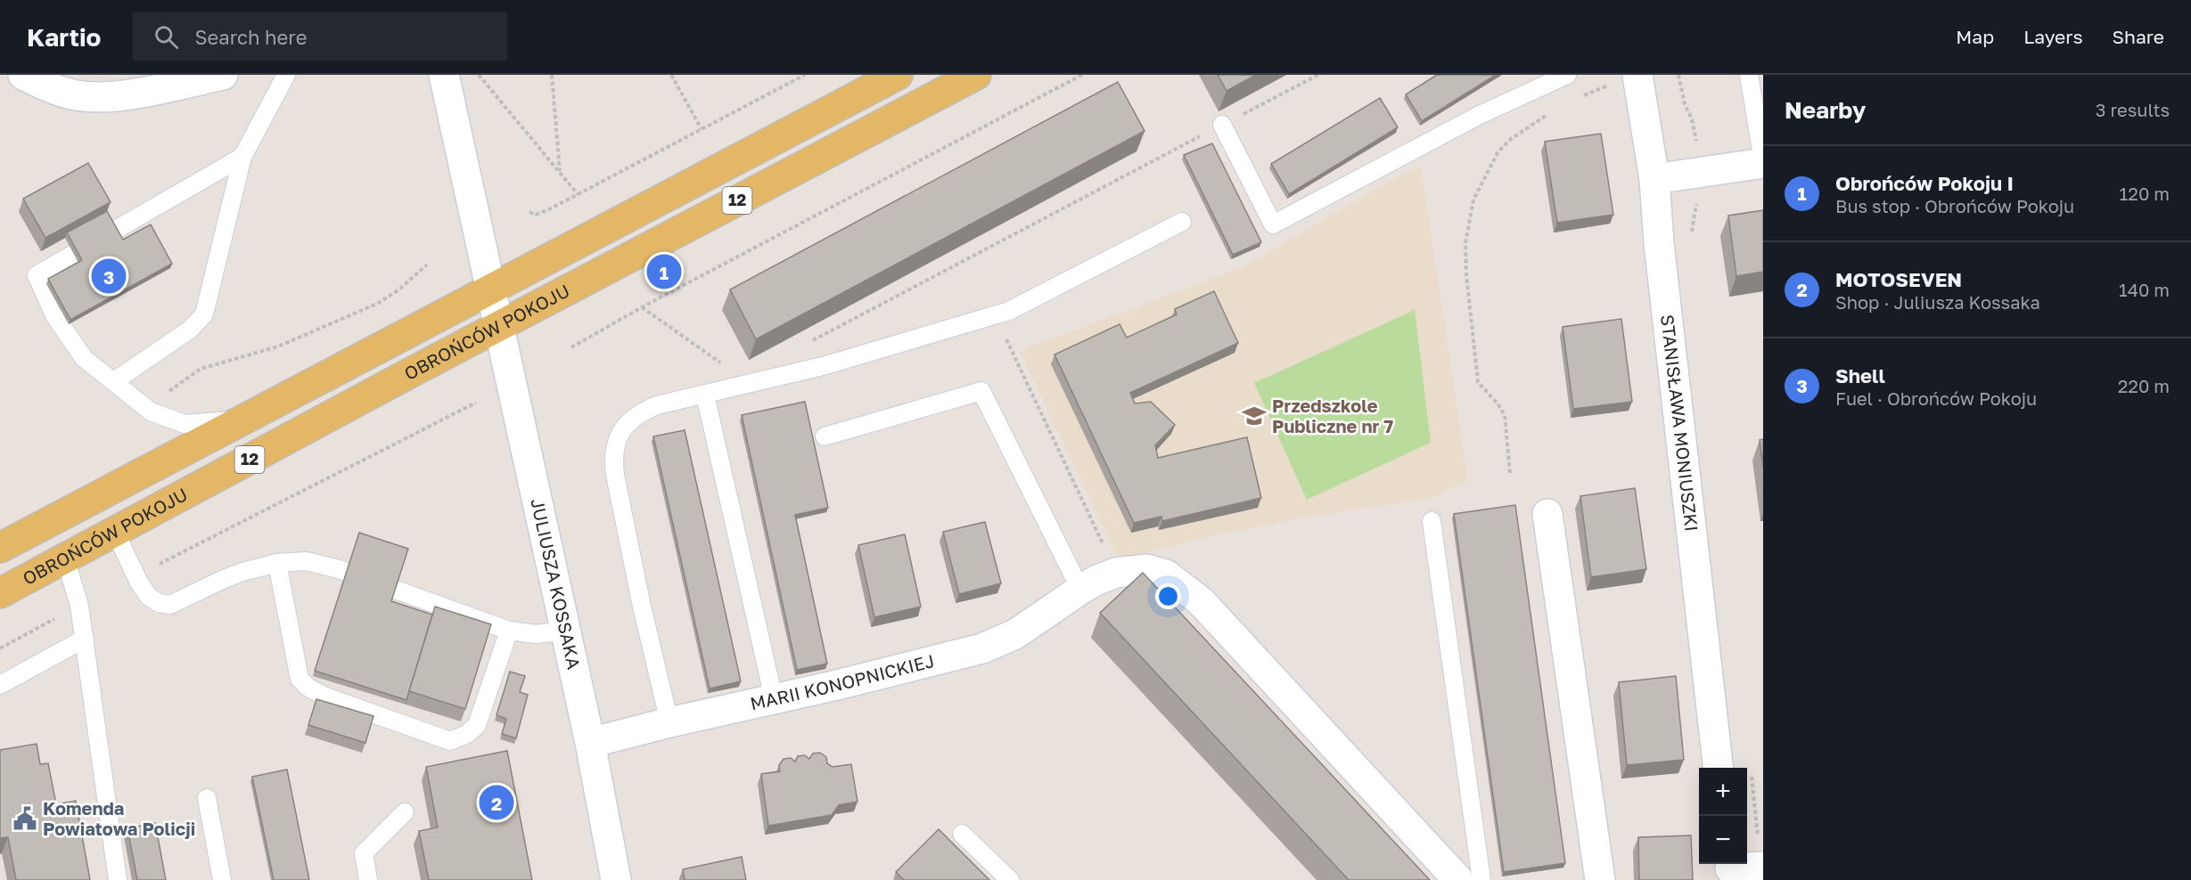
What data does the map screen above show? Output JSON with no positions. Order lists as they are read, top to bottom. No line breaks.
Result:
{"streets":{"main road":["12","OBROŃCÓW POKOJU"],"street":["STANISŁAWA MONIUSZKI","JULIUSZA KOSSAKA","MARII KONOPNICKIEJ"]},"crossings":[["OBROŃCÓW POKOJU","JULIUSZA KOSSAKA"],["JULIUSZA KOSSAKA","MARII KONOPNICKIEJ"]],"places":{"school or university":["Przedszkole Publiczne nr 7"],"public building":["Komenda Powiatowa Policji"]},"page":{"header":"Kartio","search":"Search here","nav":["Map","Layers","Share"],"heading":["Nearby","3 results"],"list":[{"mark":"1","name":"Obrońców Pokoju I","note":"Bus stop · Obrońców Pokoju","value":"120 m"},{"mark":"2","name":"MOTOSEVEN","note":"Shop · Juliusza Kossaka","value":"140 m"},{"mark":"3","name":"Shell","note":"Fuel · Obrońców Pokoju","value":"220 m"}],"pins":["1","3","2"],"map_buttons":["+","−"]}}
